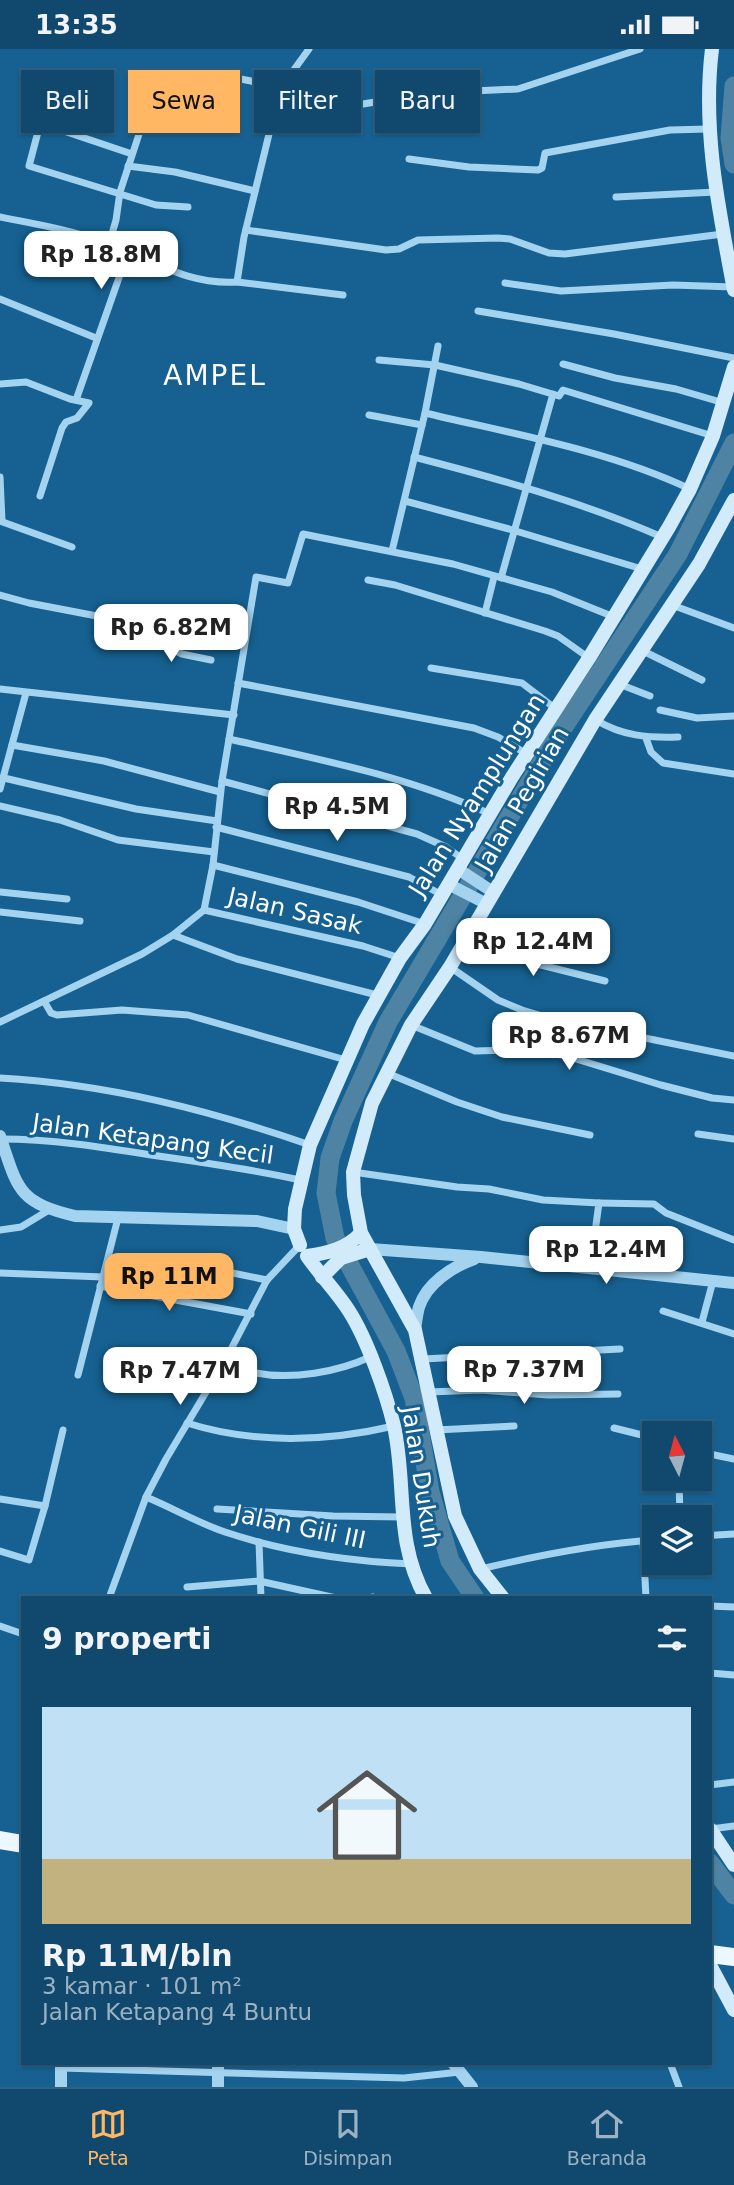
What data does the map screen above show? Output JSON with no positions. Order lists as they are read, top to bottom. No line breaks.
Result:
{"streets":{"main road":["Jalan Nyamplungan","Jalan Pegirian","Jalan Dukuh"],"street":["Jalan Sasak","Jalan Ketapang Kecil","Jalan Gili III"]},"crossings":[["Jalan Nyamplungan","Jalan Sasak"],["Jalan Nyamplungan","Jalan Ketapang Kecil"],["Jalan Nyamplungan","Jalan Dukuh"],["Jalan Dukuh","Jalan Gili III"]],"districts":["AMPEL"],"north":"top","page":{"status":"13:35","chip":["Beli","Sewa","Filter","Baru"],"price":["Rp 18.8M","Rp 6.82M","Rp 4.5M","Rp 12.4M","Rp 8.67M","Rp 12.4M","Rp 11M","Rp 7.37M","Rp 7.47M"],"heading":"9 properti","list":[{"name":"Rp 11M/bln","note":"3 kamar · 101 m² · Jalan Ketapang 4 Buntu"}],"tabs":["Peta","Disimpan","Beranda"]}}
